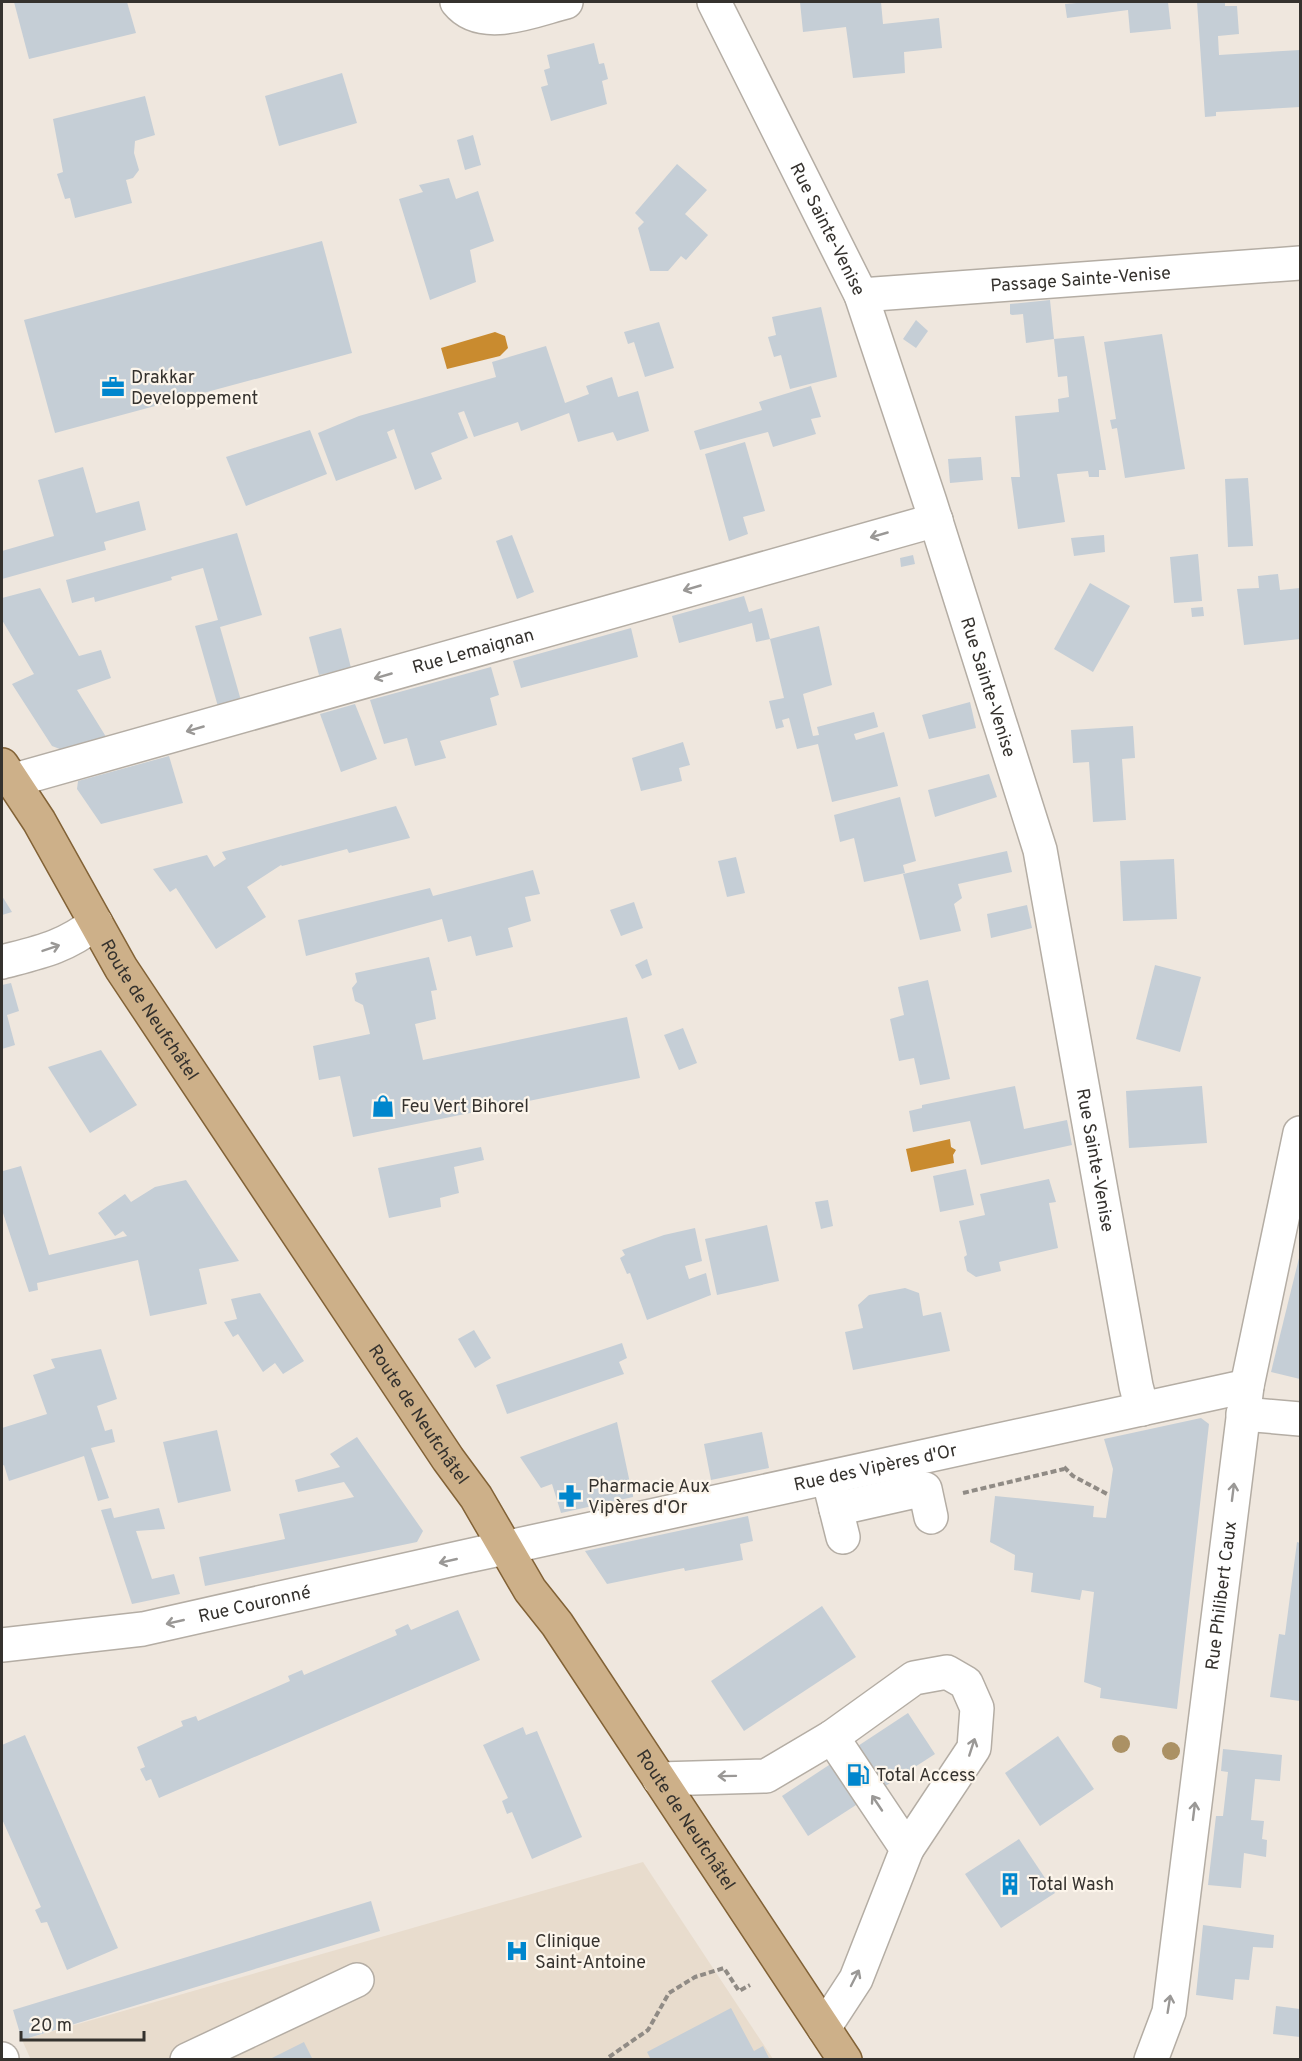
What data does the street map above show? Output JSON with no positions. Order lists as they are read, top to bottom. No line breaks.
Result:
{"streets":{"main road":["Route de Neufchâtel"],"street":["Rue Sainte-Venise","Passage Sainte-Venise","Rue Lemaignan","Rue des Vipères d'Or","Rue Philibert Caux","Rue Couronné"]},"crossings":[["Rue Sainte-Venise","Passage Sainte-Venise"],["Rue Sainte-Venise","Rue Lemaignan"],["Rue Sainte-Venise","Rue des Vipères d'Or"],["Rue Lemaignan","Route de Neufchâtel"],["Route de Neufchâtel","Rue des Vipères d'Or"],["Route de Neufchâtel","Rue Couronné"],["Rue des Vipères d'Or","Rue Philibert Caux"],["Rue des Vipères d'Or","Rue Couronné"]],"one_way":["Rue Lemaignan","Rue Philibert Caux","Rue Couronné"],"places":{"office":["Drakkar Developpement"],"shop":["Feu Vert Bihorel"],"pharmacy":["Pharmacie Aux Vipères d'Or"],"fuel station":["Total Access"],"building":["Total Wash"],"hospital":["Clinique Saint-Antoine"]},"scale_bar":"20 m"}
